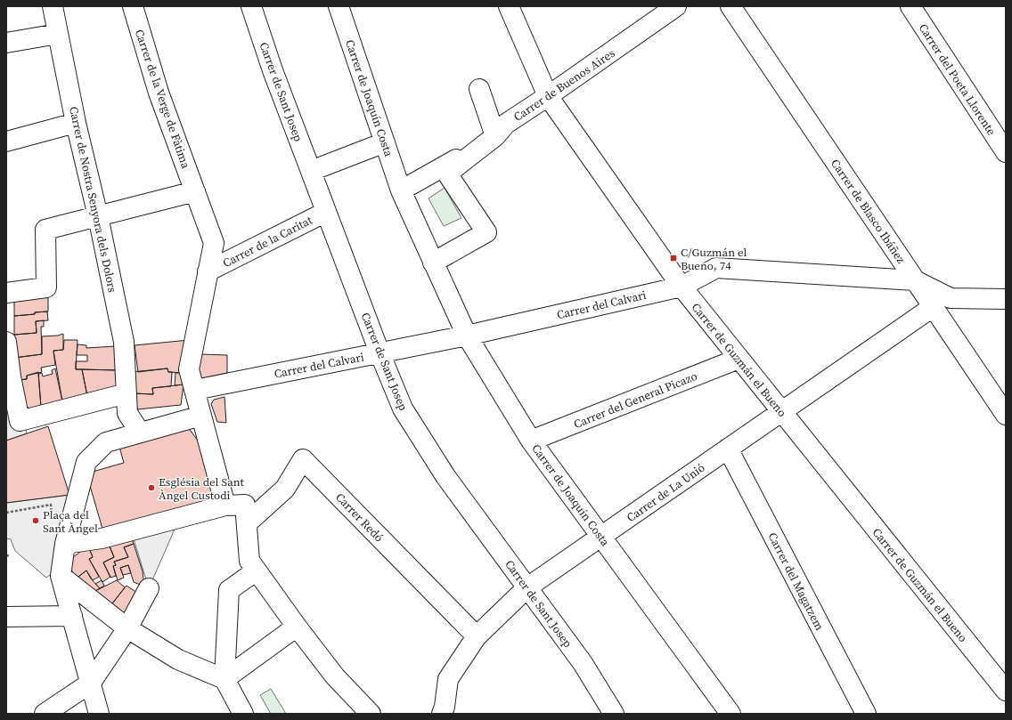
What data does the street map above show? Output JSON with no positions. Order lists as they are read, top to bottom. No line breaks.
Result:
{"streets":{"street":["Carrer del Poeta Llorente","Carrer de Buenos Aires","Carrer de Sant Josep","Carrer de Joaquín Costa","Carrer de la Verge de Fàtima","Carrer de Nostra Senyora dels Dolors","Carrer de Blasco Ibáñez","Carrer de la Caritat","Carrer del Calvari","Carrer de Guzmán el Bueno","Carrer del General Picazo","Carrer de La Unió","Carrer Redó","Carrer del Magatzem"]},"crossings":[["Carrer de Buenos Aires","Carrer de Guzmán el Bueno"],["Carrer de Sant Josep","Carrer de la Caritat"],["Carrer de Sant Josep","Carrer del Calvari"],["Carrer de Sant Josep","Carrer de La Unió"],["Carrer de Joaquín Costa","Carrer del Calvari"],["Carrer de Joaquín Costa","Carrer del General Picazo"],["Carrer de Joaquín Costa","Carrer de La Unió"],["Carrer de la Verge de Fàtima","Carrer de la Caritat"],["Carrer de la Verge de Fàtima","Carrer del Calvari"],["Carrer de Blasco Ibáñez","Carrer del Calvari"],["Carrer de Blasco Ibáñez","Carrer de La Unió"],["Carrer del Calvari","Carrer de Guzmán el Bueno"],["Carrer de Guzmán el Bueno","Carrer del General Picazo"],["Carrer de Guzmán el Bueno","Carrer de La Unió"],["Carrer de La Unió","Carrer Redó"],["Carrer de La Unió","Carrer del Magatzem"]],"places":{"transit":["C/Guzmán el Bueno, 74"],"other":["Església del Sant Àngel Custodi","Plaça del Sant Àngel"]}}
